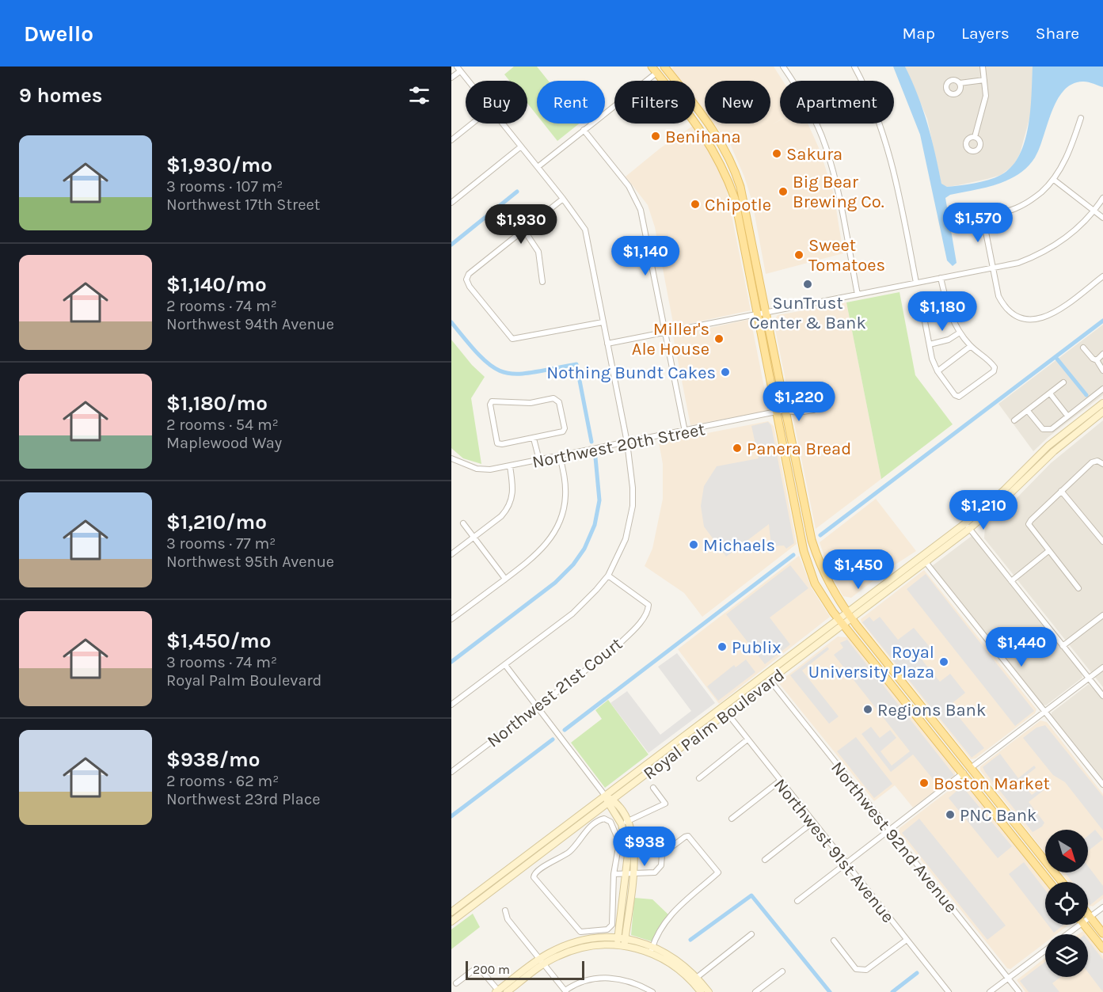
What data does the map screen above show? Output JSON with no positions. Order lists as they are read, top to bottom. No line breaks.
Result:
{"streets":{"main road":["Royal Palm Boulevard"],"street":["Northwest 20th Street","Northwest 21st Court","Northwest 92nd Avenue","Northwest 91st Avenue"]},"crossings":[["Royal Palm Boulevard","Northwest 92nd Avenue"],["Royal Palm Boulevard","Northwest 91st Avenue"]],"places":["Benihana","Sakura","Big Bear Brewing Co.","Chipotle","Sweet Tomatoes","SunTrust Center & Bank","Miller's Ale House","Nothing Bundt Cakes","Panera Bread","Michaels","Publix","Royal University Plaza","Regions Bank","Boston Market","PNC Bank"],"scale_bar":"200 m","north":"bottom right","page":{"header":"Dwello","nav":["Map","Layers","Share"],"heading":"9 homes","chip":["Buy","Rent","Filters","New","Apartment"],"list":[{"name":"$1,930/mo","note":"3 rooms · 107 m² · Northwest 17th Street"},{"name":"$1,140/mo","note":"2 rooms · 74 m² · Northwest 94th Avenue"},{"name":"$1,180/mo","note":"2 rooms · 54 m² · Maplewood Way"},{"name":"$1,210/mo","note":"3 rooms · 77 m² · Northwest 95th Avenue"},{"name":"$1,450/mo","note":"3 rooms · 74 m² · Royal Palm Boulevard"},{"name":"$938/mo","note":"2 rooms · 62 m² · Northwest 23rd Place"}],"price":["$1,570","$1,930","$1,140","$1,180","$1,220","$1,210","$1,450","$1,440","$938"],"scale":"200 m"}}
